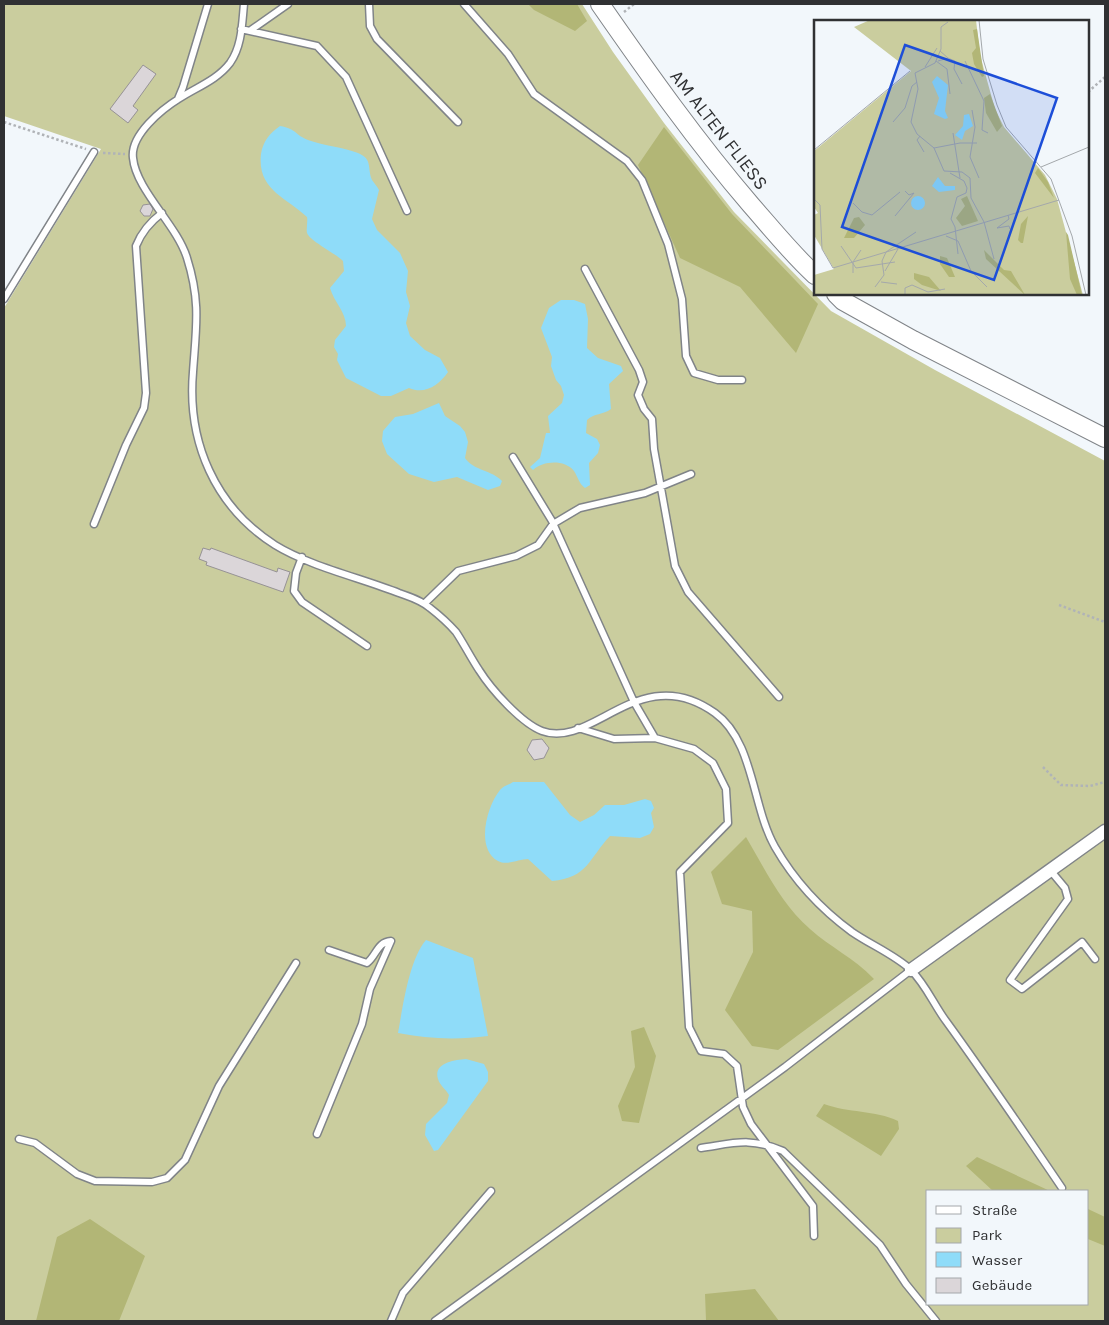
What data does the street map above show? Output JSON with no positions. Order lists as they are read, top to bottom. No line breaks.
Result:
{"streets":{"main road":["AM ALTEN FLIESS"]},"legend":["Straße","Park","Wasser","Gebäude"]}
